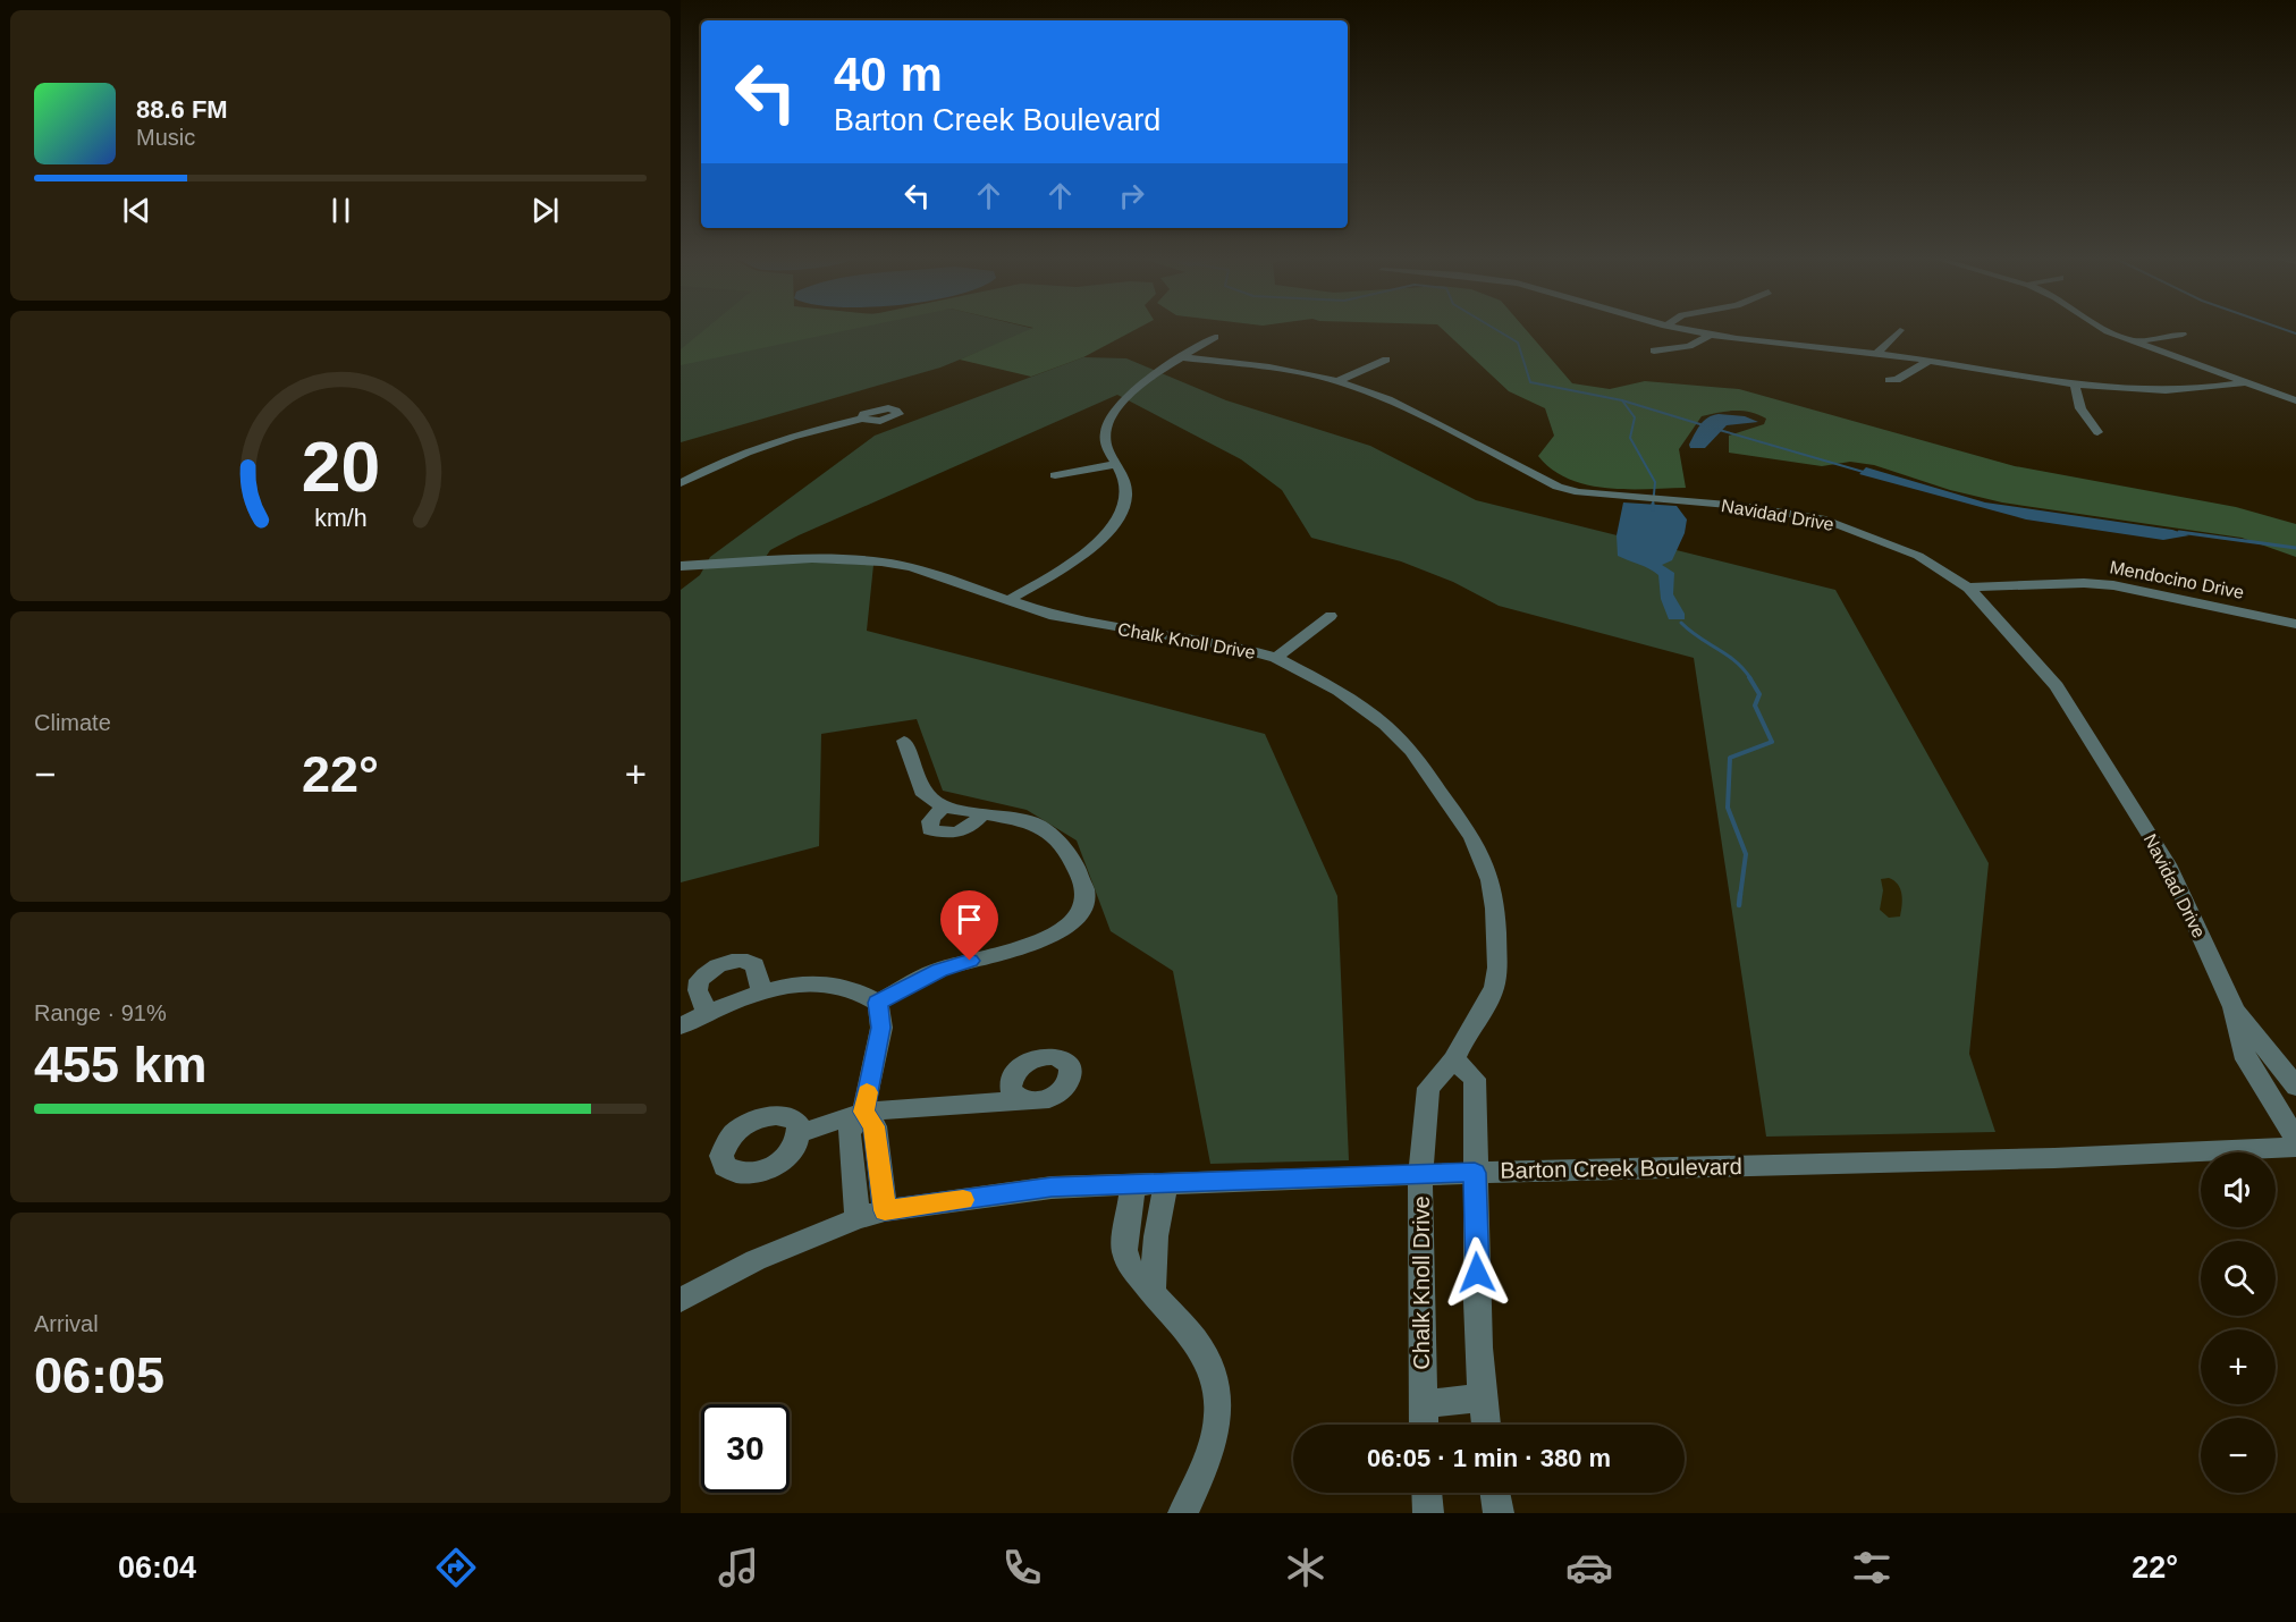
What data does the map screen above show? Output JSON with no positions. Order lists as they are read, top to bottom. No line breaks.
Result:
{"streets":{"street":["Navidad Drive","Mendocino Drive","Chalk Knoll Drive","Barton Creek Boulevard"]},"crossings":[["Navidad Drive","Mendocino Drive"],["Chalk Knoll Drive","Barton Creek Boulevard"]],"page":{"turn":["40 m","Barton Creek Boulevard"],"song":["88.6 FM","Music"],"tile":["Climate",["Range · 91%","455 km"],["Arrival","06:05"]],"heat":["−","22°","+"],"map_buttons":["+","−"],"limit":"30","trip":"06:05 · 1 min · 380 m","tabs":["06:04","22°"],"gauge":["20","km/h"]}}
